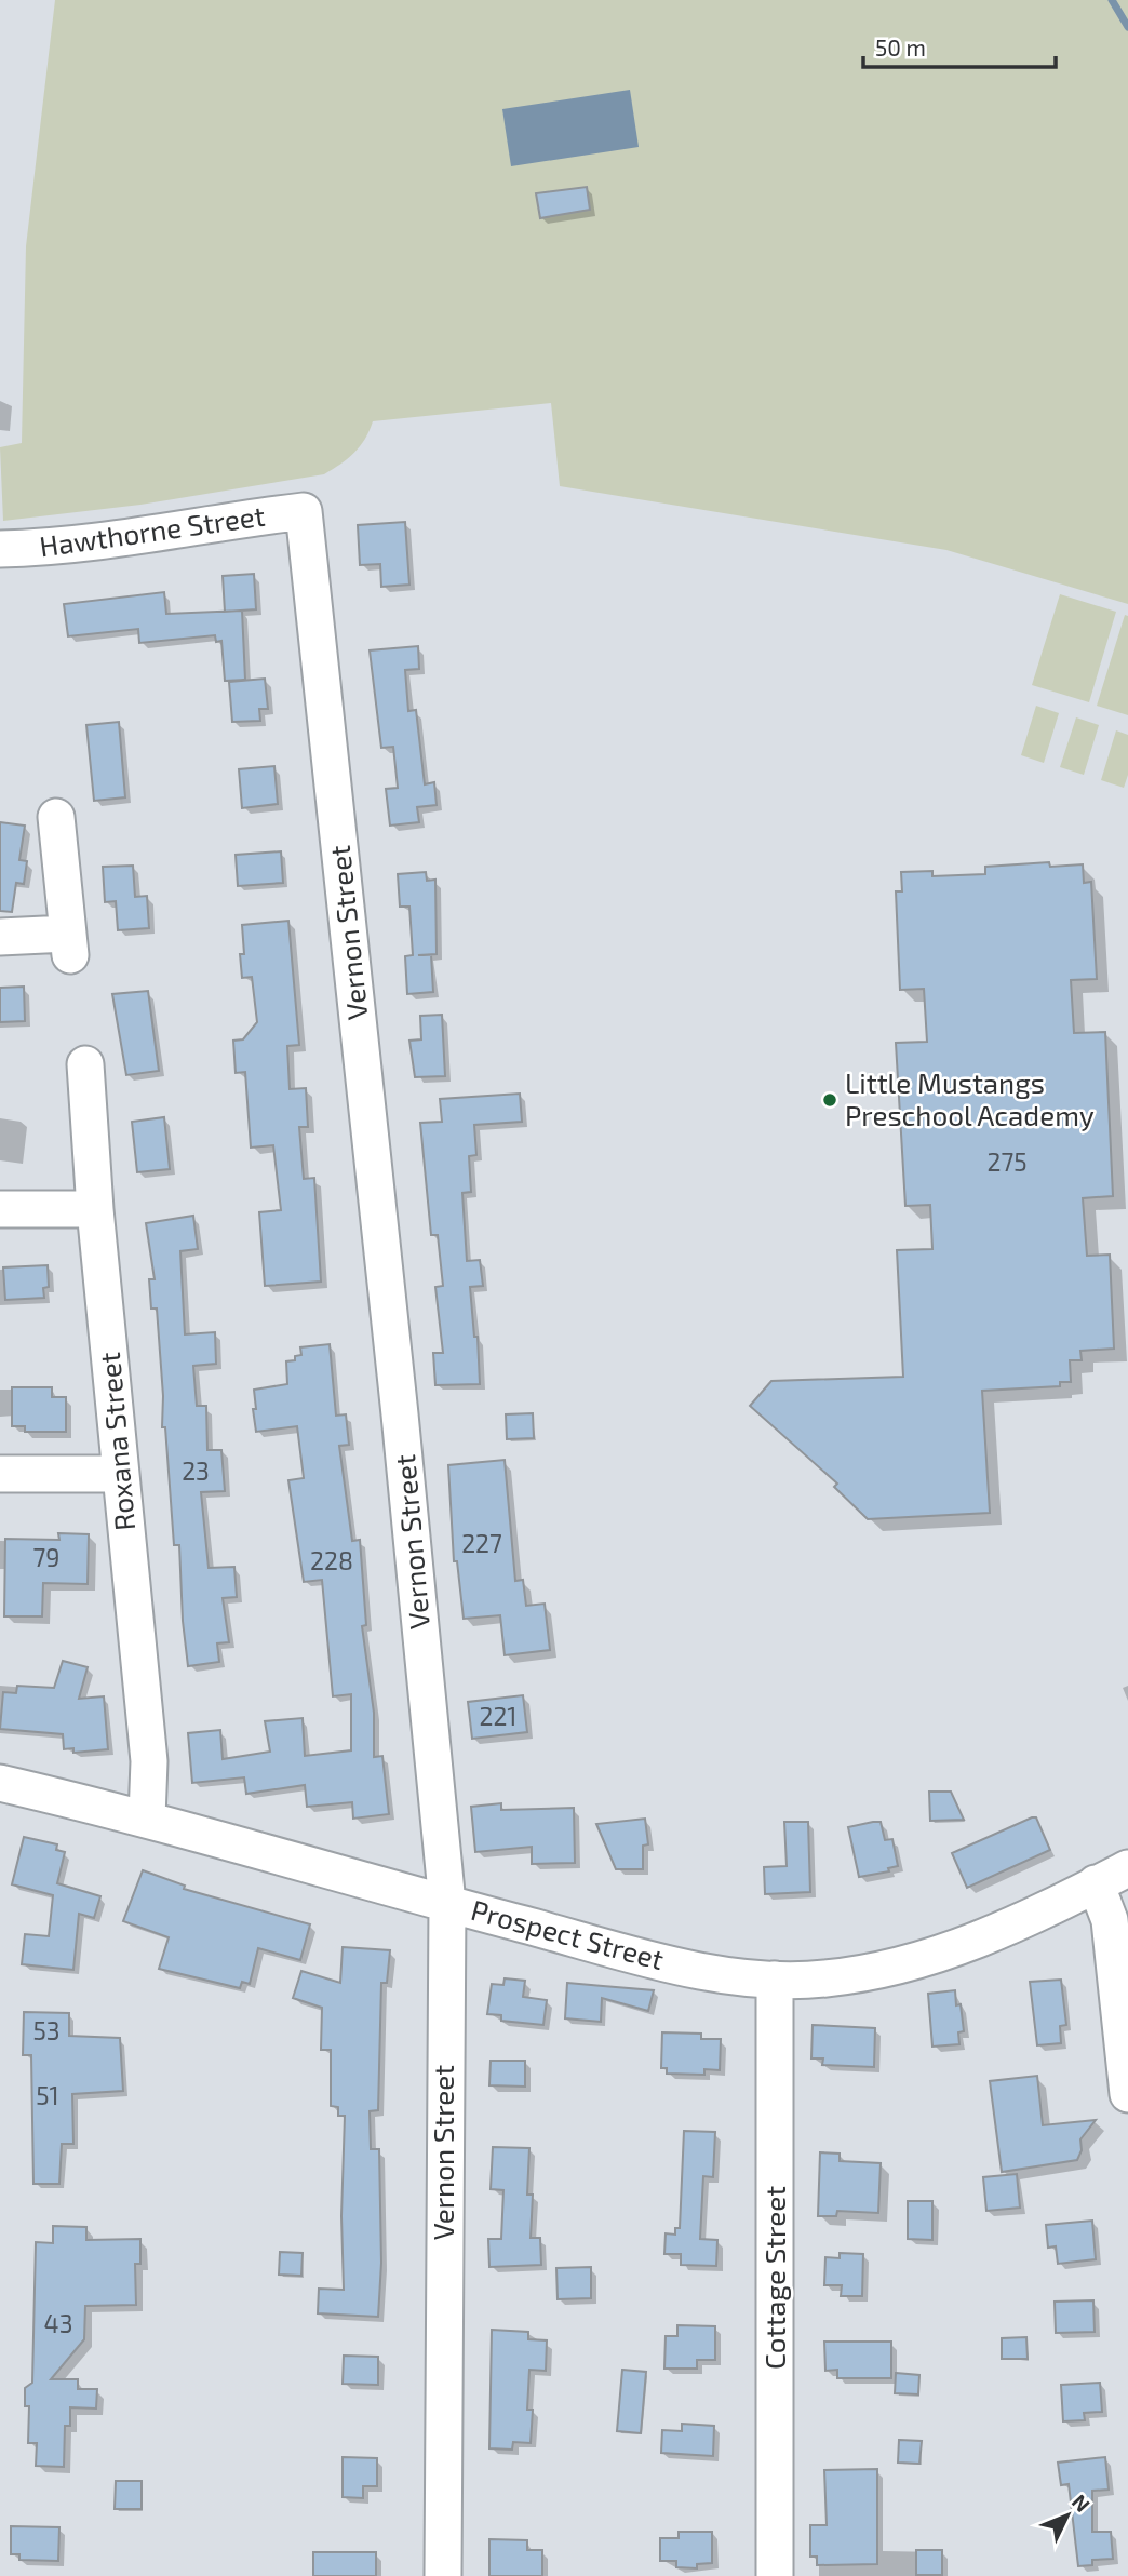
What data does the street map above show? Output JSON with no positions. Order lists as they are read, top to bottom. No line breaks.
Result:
{"streets":{"street":["Hawthorne Street","Vernon Street","Roxana Street","Prospect Street","Cottage Street"]},"crossings":[["Hawthorne Street","Vernon Street"],["Vernon Street","Prospect Street"],["Roxana Street","Prospect Street"],["Prospect Street","Cottage Street"]],"places":["Little Mustangs Preschool Academy"],"house_numbers":["275","23","227","79","228","221","53","51","43"],"scale_bar":"50 m","north":"top right"}
